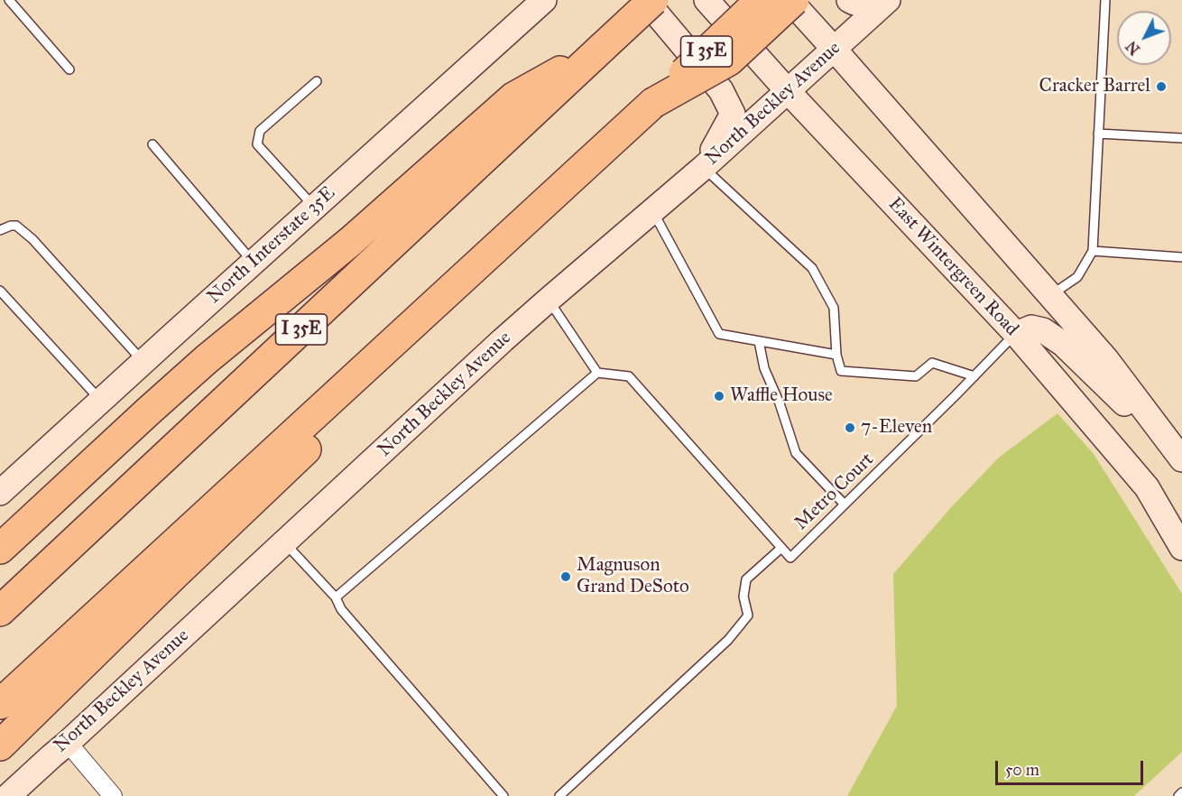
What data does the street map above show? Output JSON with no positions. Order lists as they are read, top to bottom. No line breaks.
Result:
{"streets":{"highway":["I 35E"],"main road":["North Beckley Avenue","North Interstate 35E","East Wintergreen Road"],"lane":["Metro Court"]},"crossings":[["North Beckley Avenue","East Wintergreen Road"],["East Wintergreen Road","Metro Court"]],"places":["Cracker Barrel","Waffle House","7-Eleven","Magnuson Grand DeSoto"],"scale_bar":"50 m","north":"bottom left"}
